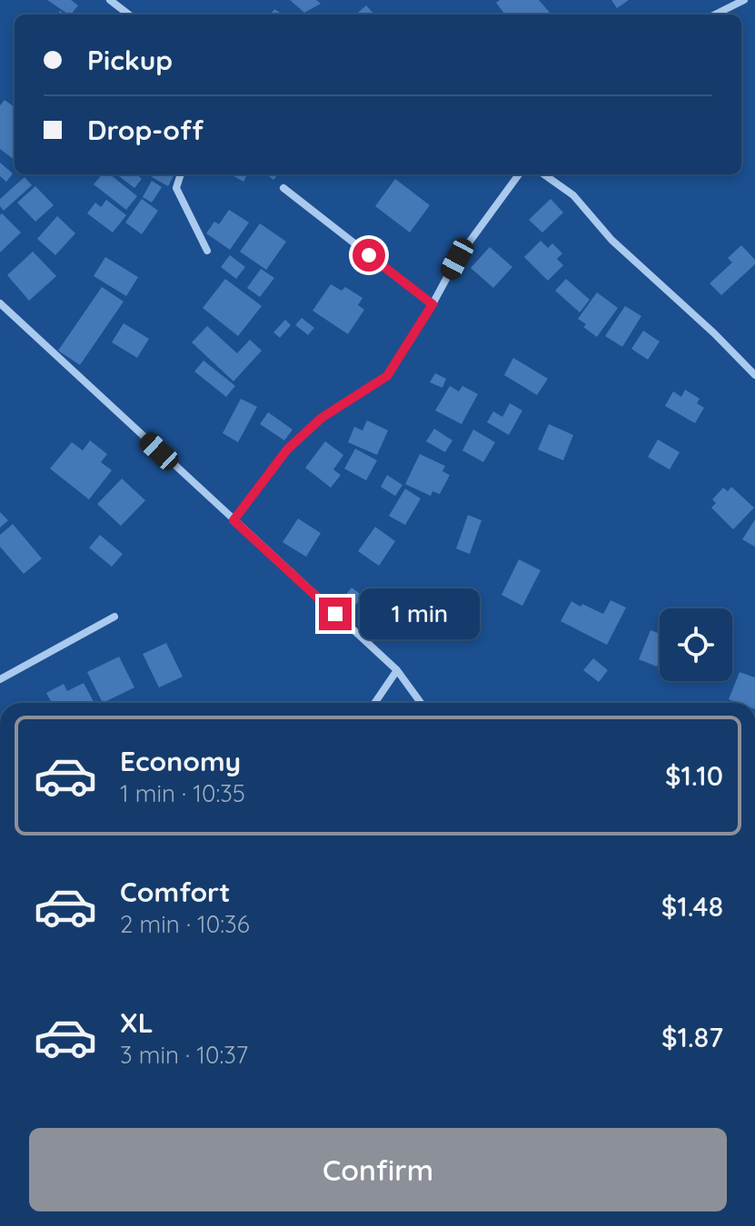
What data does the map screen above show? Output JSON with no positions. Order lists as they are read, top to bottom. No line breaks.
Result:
{"page":{"banner":["Pickup","Drop-off"],"bubble":"1 min","list":[{"name":"Economy","note":"1 min · 10:35","value":"$1.10"},{"name":"Comfort","note":"2 min · 10:36","value":"$1.48"},{"name":"XL","note":"3 min · 10:37","value":"$1.87"}],"buttons":"Confirm"}}
